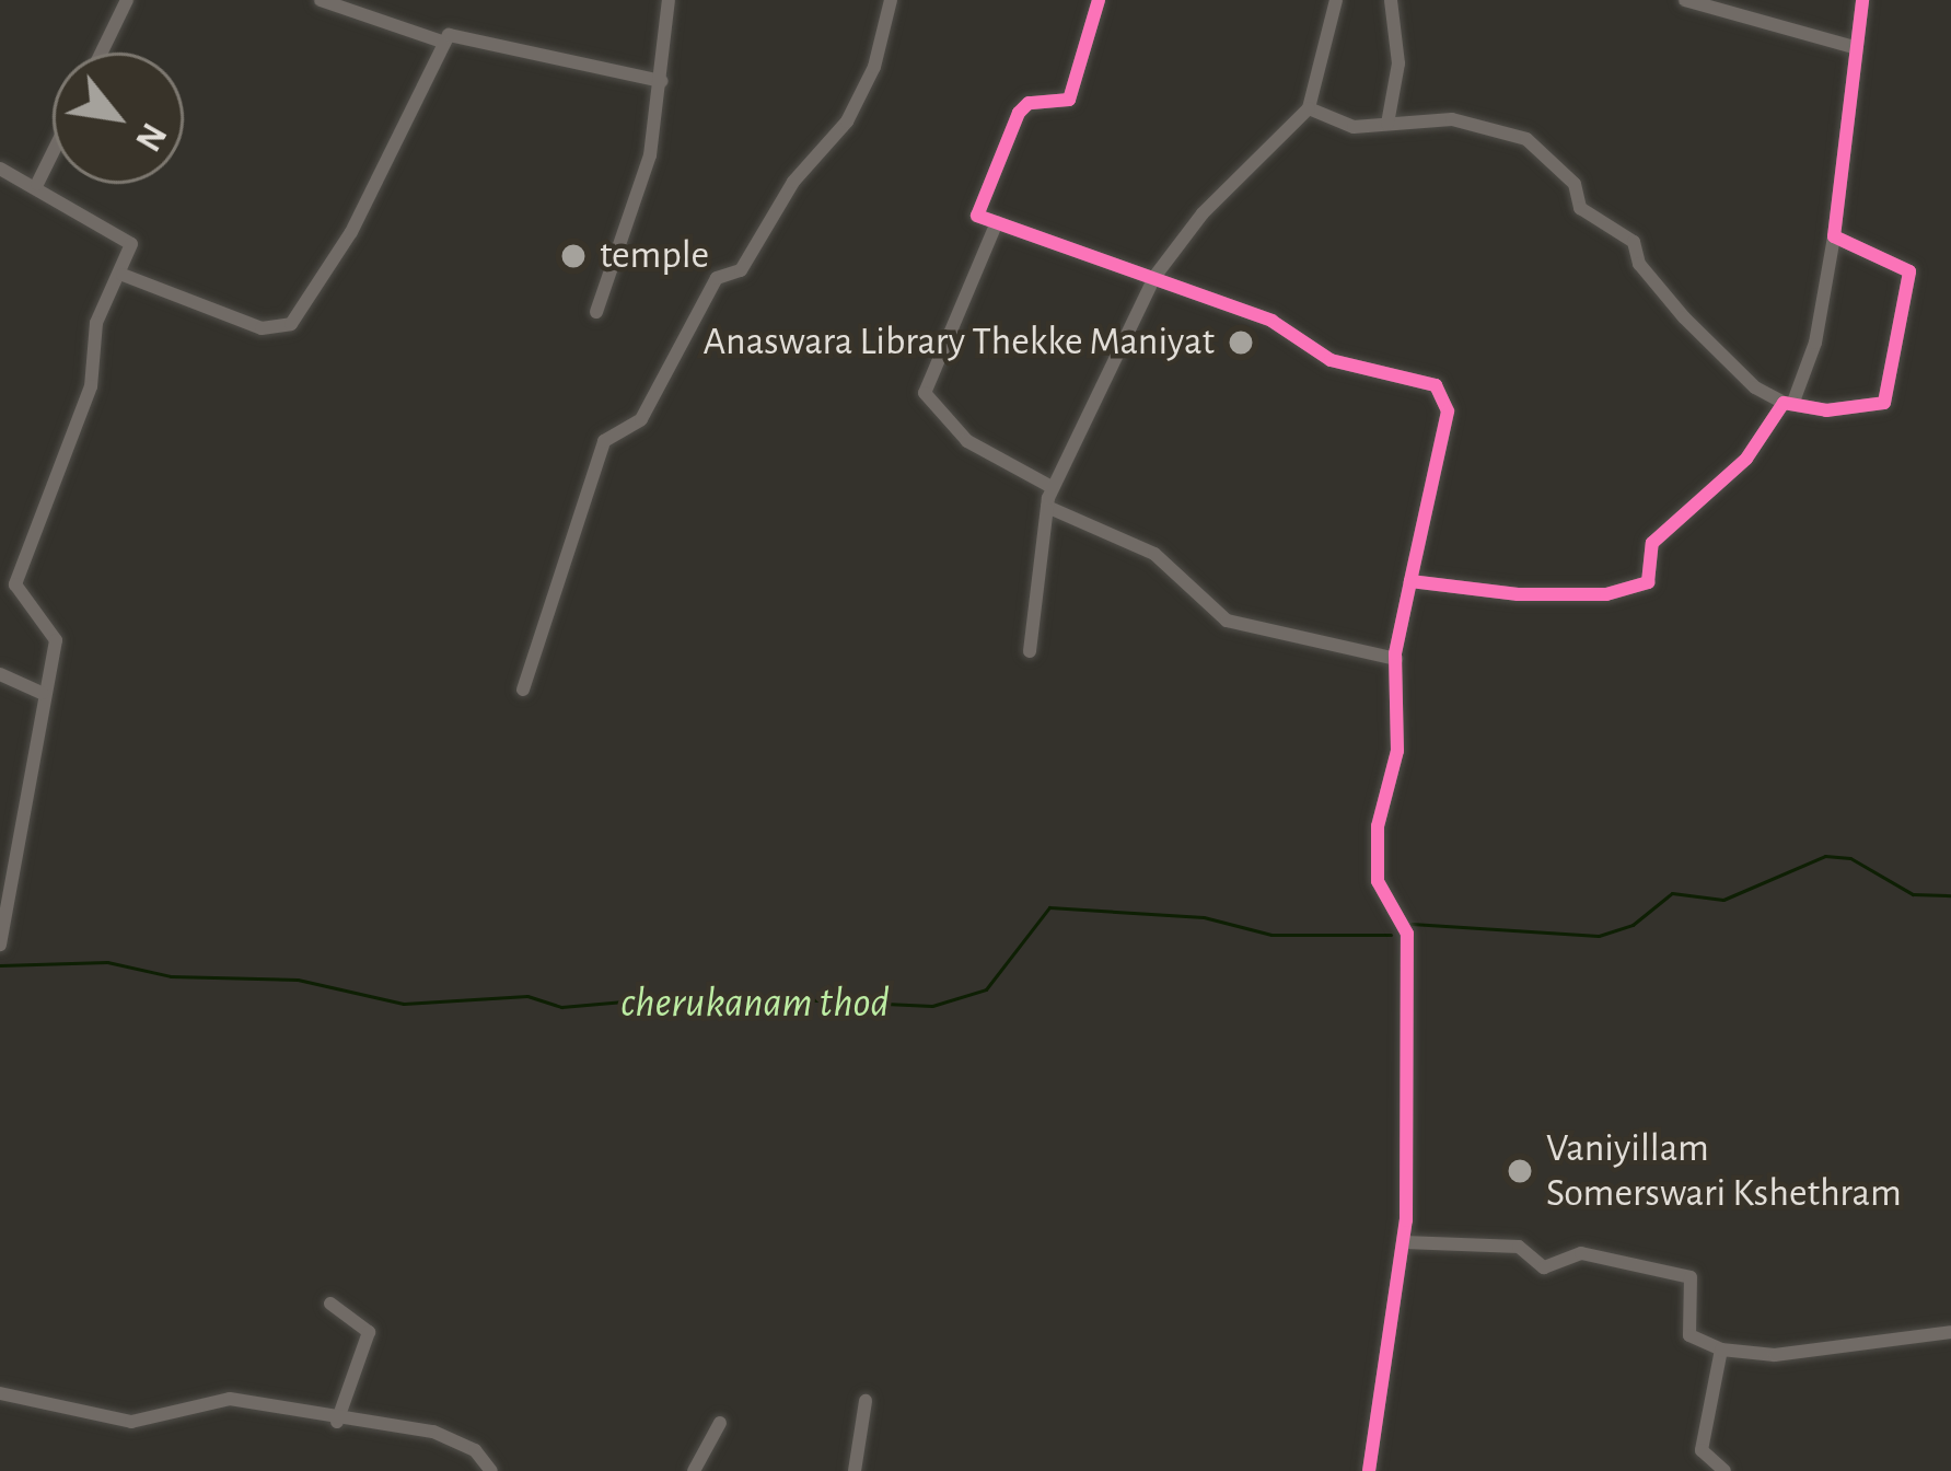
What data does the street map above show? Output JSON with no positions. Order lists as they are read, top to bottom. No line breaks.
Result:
{"water":["cherukanam thod"],"places":["temple","Anaswara Library Thekke Maniyat","Vaniyillam Somerswari Kshethram"],"north":"bottom right"}
